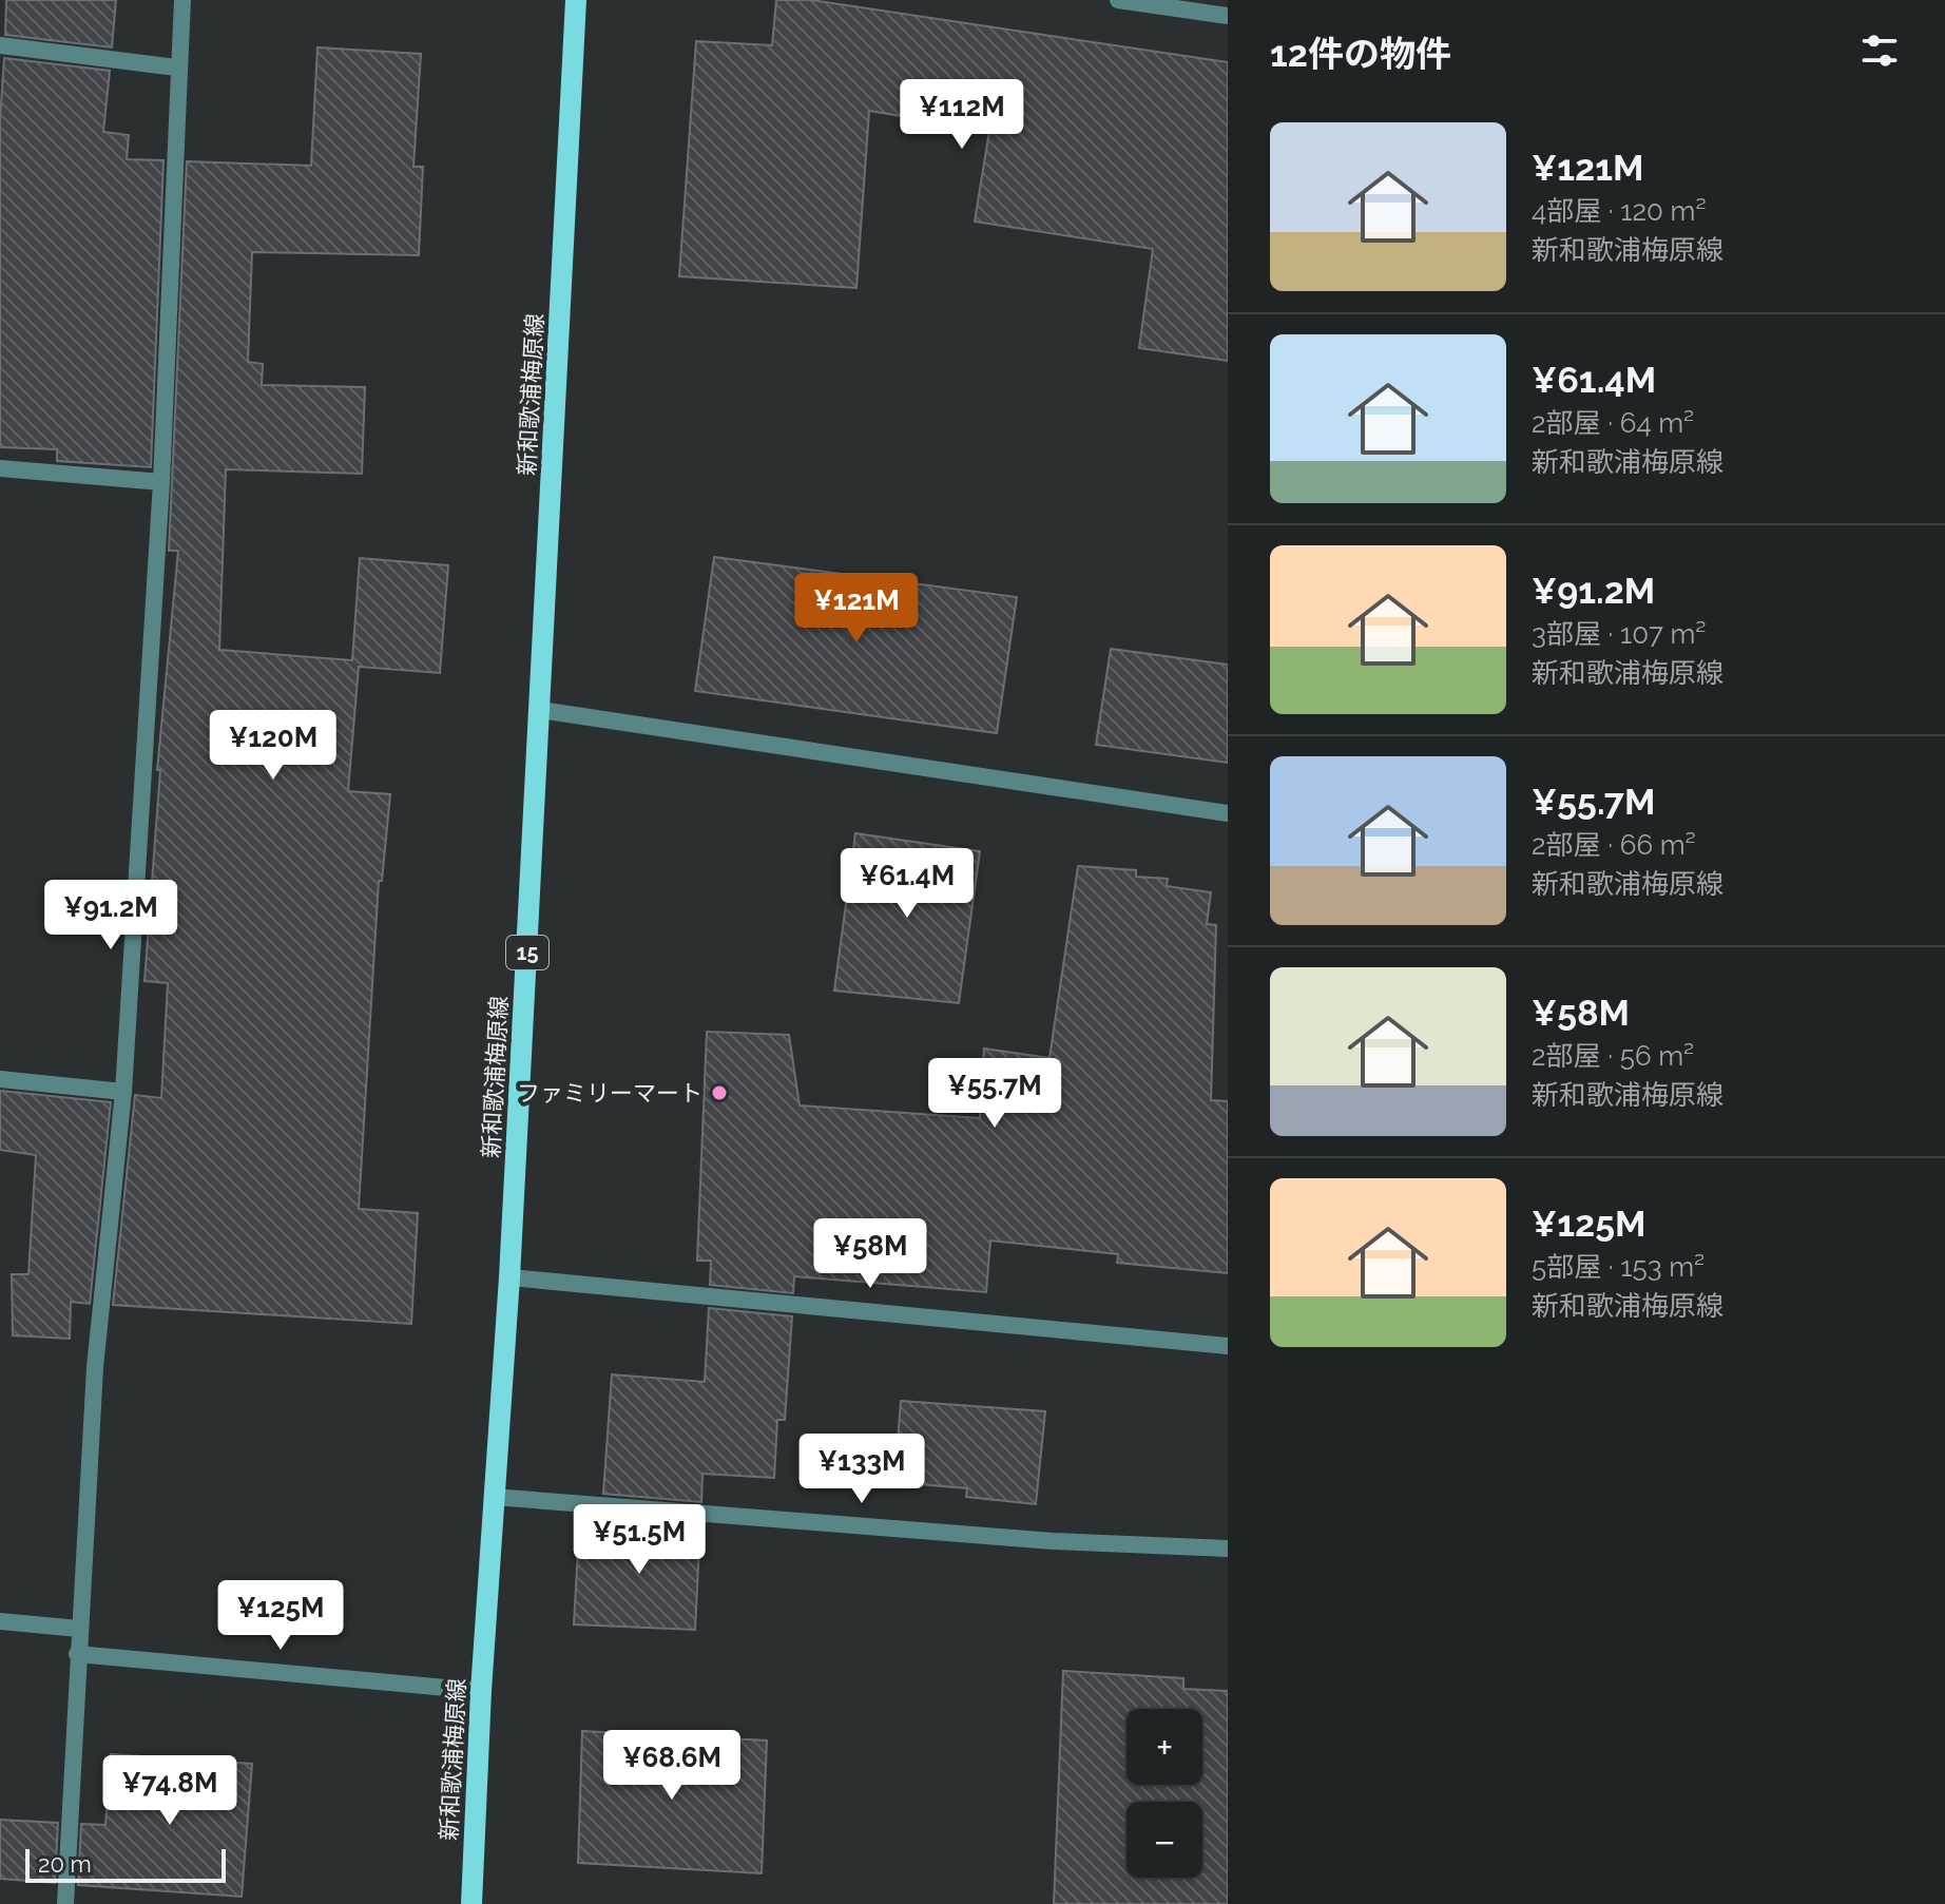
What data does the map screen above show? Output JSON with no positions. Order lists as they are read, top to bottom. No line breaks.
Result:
{"streets":{"main road":["新和歌浦梅原線","15"]},"places":["ファミリーマート"],"scale_bar":"20 m","page":{"heading":"12件の物件","price":["¥112M","¥121M","¥120M","¥61.4M","¥91.2M","¥55.7M","¥58M","¥133M","¥51.5M","¥125M","¥68.6M","¥74.8M"],"list":[{"name":"¥121M","note":"4部屋 · 120 m² · 新和歌浦梅原線"},{"name":"¥61.4M","note":"2部屋 · 64 m² · 新和歌浦梅原線"},{"name":"¥91.2M","note":"3部屋 · 107 m² · 新和歌浦梅原線"},{"name":"¥55.7M","note":"2部屋 · 66 m² · 新和歌浦梅原線"},{"name":"¥58M","note":"2部屋 · 56 m² · 新和歌浦梅原線"},{"name":"¥125M","note":"5部屋 · 153 m² · 新和歌浦梅原線"}],"map_buttons":["+","−"],"scale":"20 m"}}
